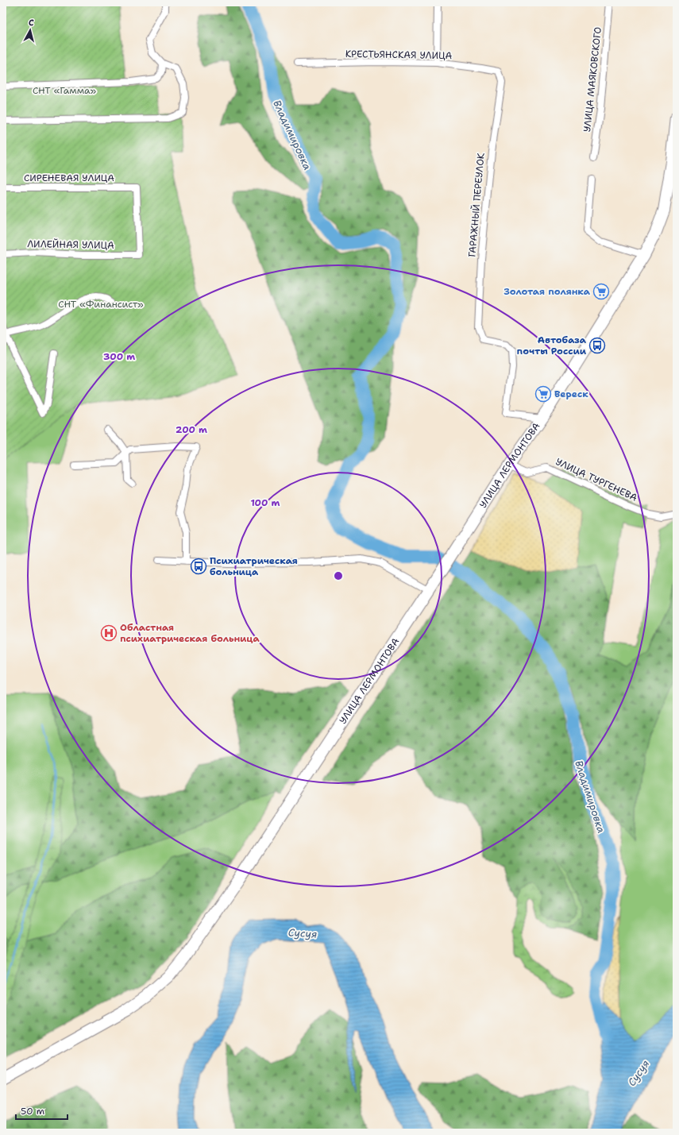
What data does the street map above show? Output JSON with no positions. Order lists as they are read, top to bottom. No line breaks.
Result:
{"streets":{"highway":["УЛИЦА ЛЕРМОНТОВА"],"street":["КРЕСТЬЯНСКАЯ УЛИЦА","УЛИЦА МАЯКОВСКОГО","СИРЕНЕВАЯ УЛИЦА","ГАРАЖНЫЙ ПЕРЕУЛОК","ЛИЛЕЙНАЯ УЛИЦА","УЛИЦА ТУРГЕНЕВА"]},"crossings":[["КРЕСТЬЯНСКАЯ УЛИЦА","ГАРАЖНЫЙ ПЕРЕУЛОК"],["СИРЕНЕВАЯ УЛИЦА","ЛИЛЕЙНАЯ УЛИЦА"],["ГАРАЖНЫЙ ПЕРЕУЛОК","УЛИЦА ЛЕРМОНТОВА"],["УЛИЦА ЛЕРМОНТОВА","УЛИЦА ТУРГЕНЕВА"]],"water":["Владимировка","Сусуя"],"parks":["СНТ «Гамма»","СНТ «Финансист»"],"places":{"supermarket":["Золотая полянка","Вереск"],"bus stop":["Автобаза почты России","Психиатрическая больница"],"hospital":["Областная психиатрическая больница"]},"scale_bar":"50 m","north":"top","rings":["300 m","200 m","100 m"]}
